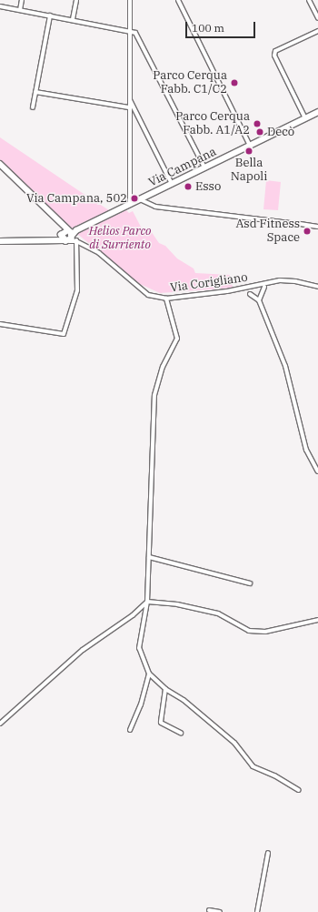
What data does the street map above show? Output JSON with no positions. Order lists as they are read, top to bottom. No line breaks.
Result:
{"streets":{"main road":["Via Campana"],"street":["Via Corigliano"]},"parks":["Helios Parco di Surriento"],"places":["Parco Cerqua Fabb. C1/C2","Parco Cerqua Fabb. A1/A2","Decò","Bella Napoli","Esso","Via Campana, 502","Asd Fitness Space"],"scale_bar":"100 m"}
